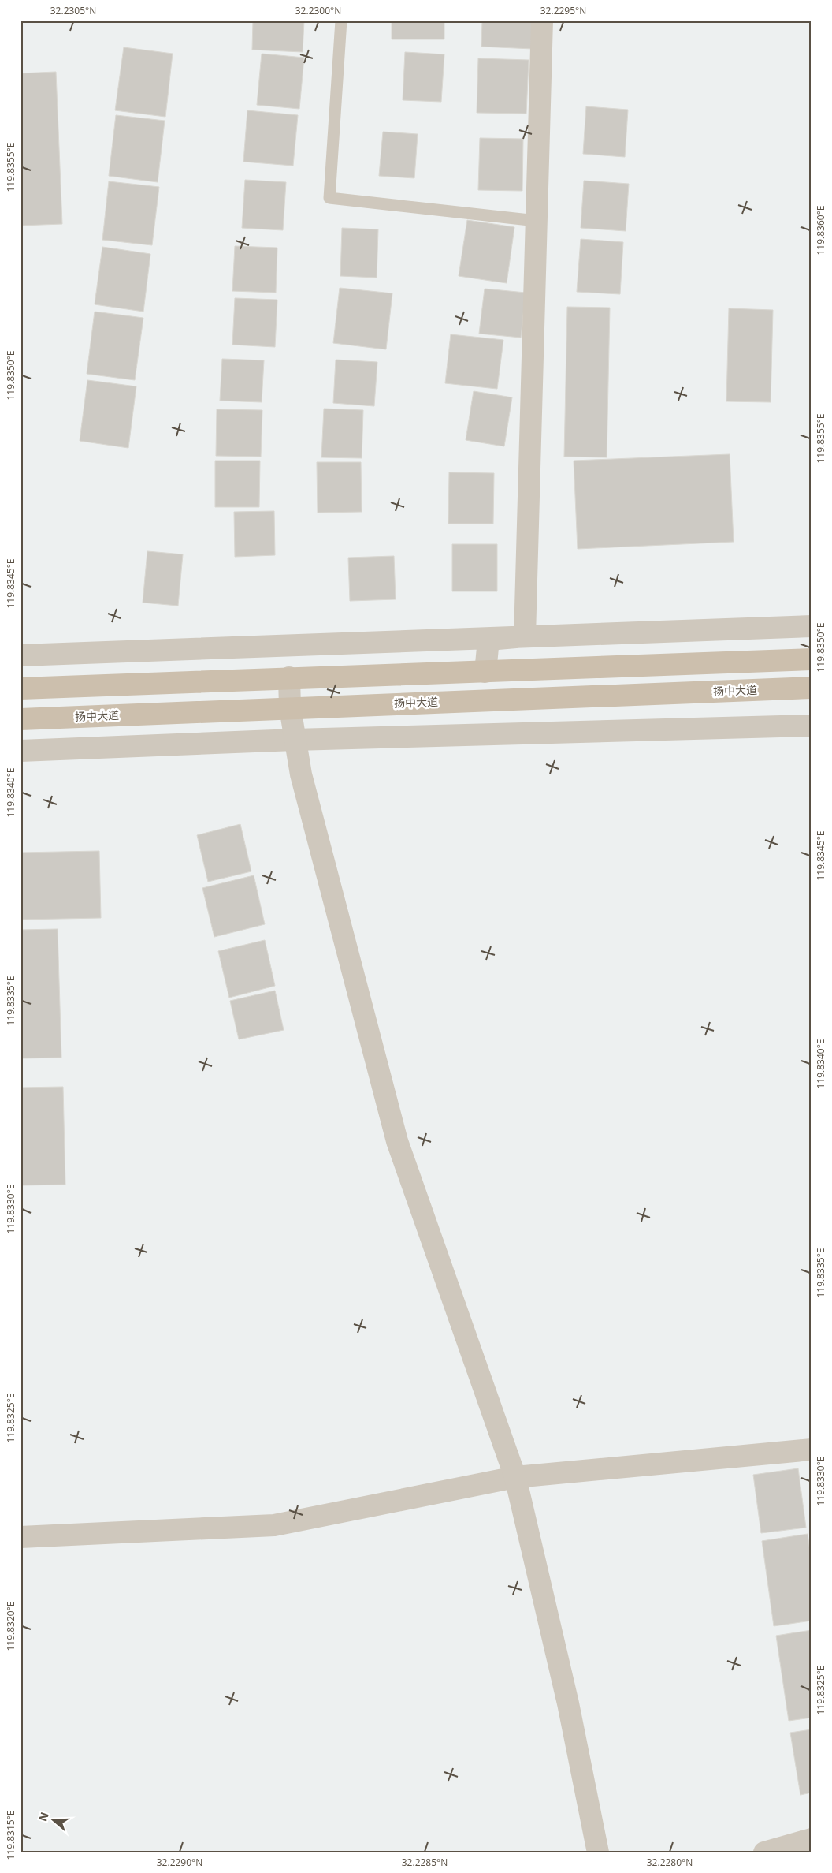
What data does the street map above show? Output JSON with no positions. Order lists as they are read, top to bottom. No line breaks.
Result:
{"streets":{"main road":["扬中大道"]},"north":"left","coordinates":["32.2305°N","32.2300°N","32.2295°N","119.8355°E","119.8360°E","119.8350°E","119.8345°E","119.8340°E","119.8335°E","119.8330°E","119.8325°E","119.8320°E","119.8315°E","32.2290°N","32.2285°N","32.2280°N"]}
